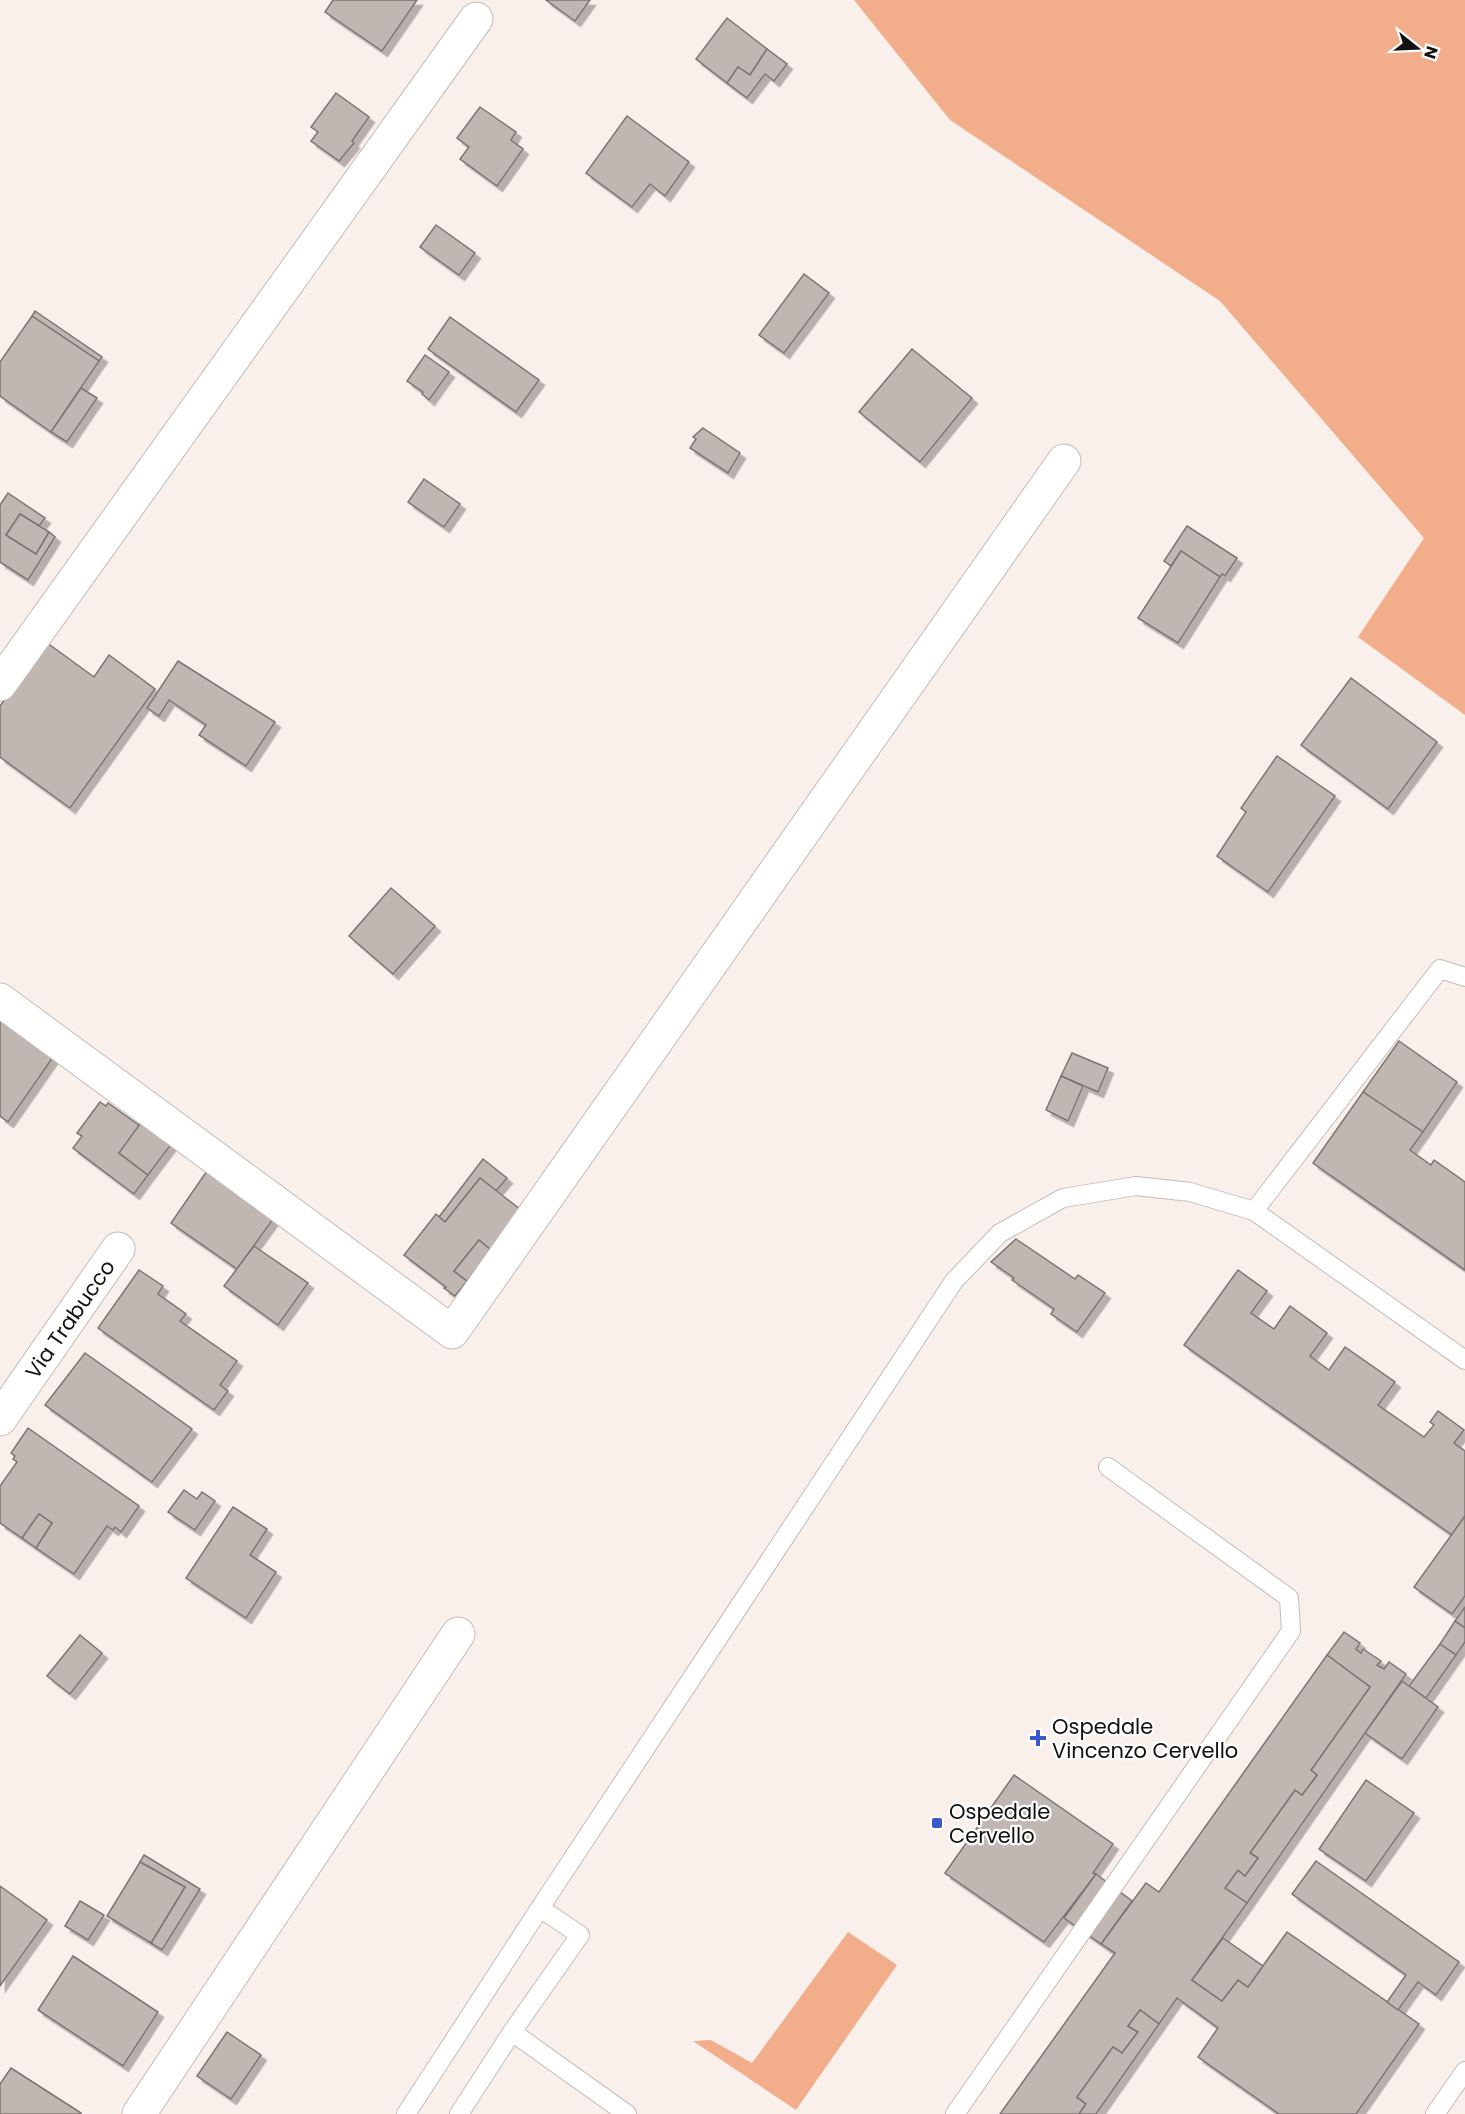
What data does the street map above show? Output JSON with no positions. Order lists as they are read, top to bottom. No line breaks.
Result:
{"streets":{"street":["Via Trabucco"]},"places":{"health":["Ospedale Vincenzo Cervello"],"transit":["Ospedale Cervello"]},"north":"right"}
